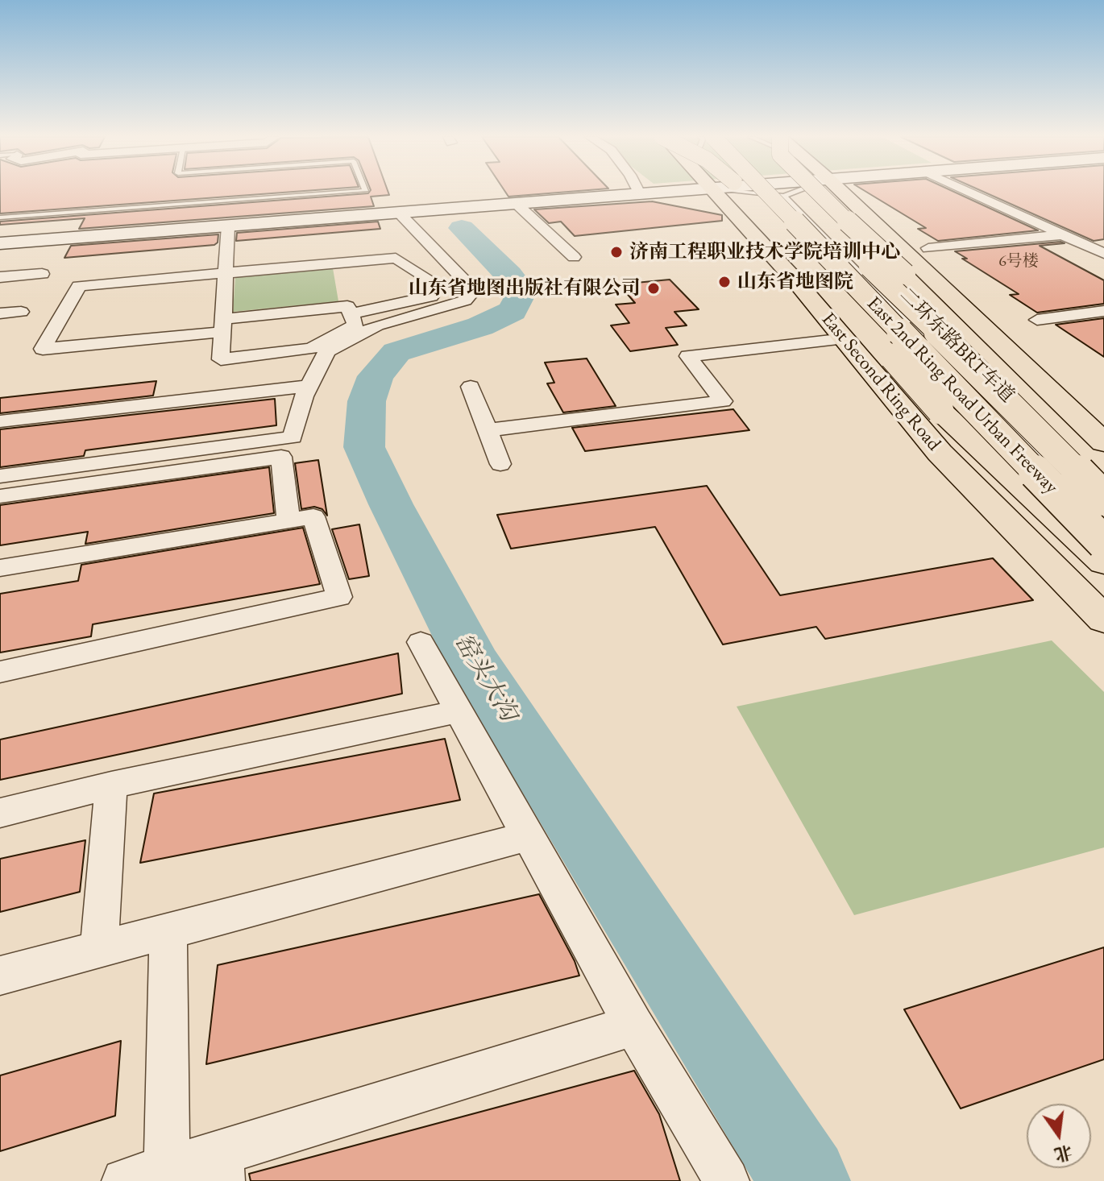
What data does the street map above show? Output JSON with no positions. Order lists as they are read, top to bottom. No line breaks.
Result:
{"streets":{"highway":["East Second Ring Road","East 2nd Ring Road Urban Freeway"],"lane":["二环东路BRT车道"]},"water":["窑头大沟"],"places":["济南工程职业技术学院培训中心","山东省地图院","山东省地图出版社有限公司"],"house_numbers":["6号楼"],"north":"bottom"}
